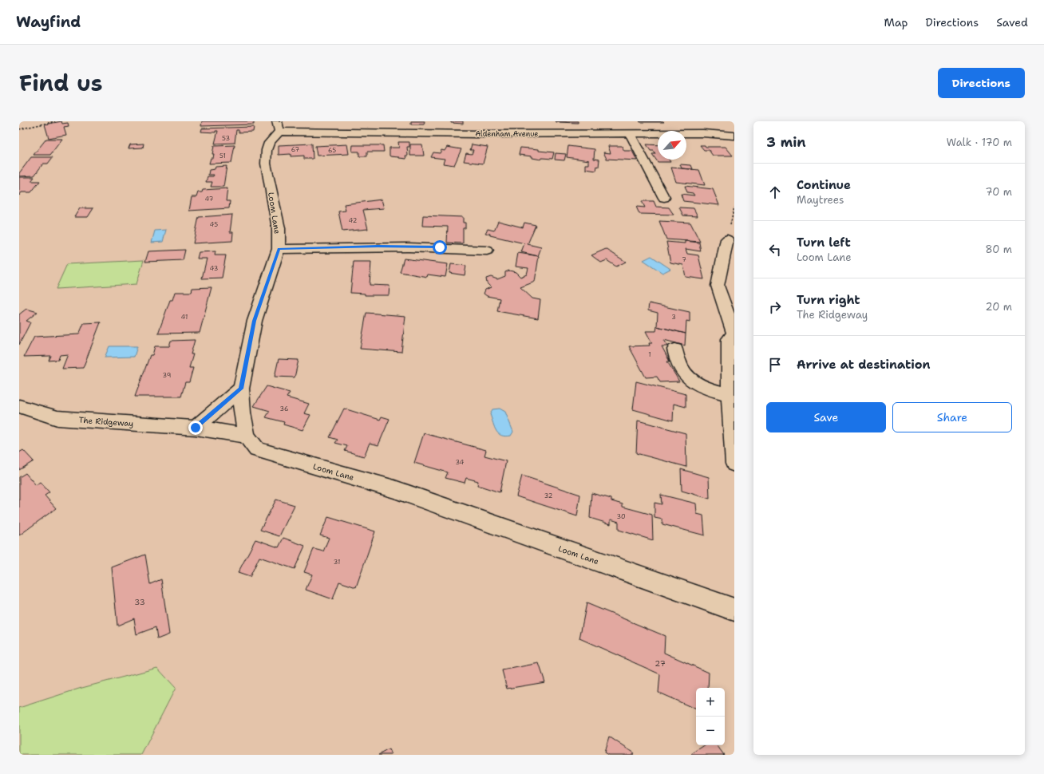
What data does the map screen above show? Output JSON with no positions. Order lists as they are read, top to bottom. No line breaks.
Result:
{"streets":{"street":["Aldenham Avenue","Loom Lane","The Ridgeway"]},"crossings":[["Aldenham Avenue","Loom Lane"],["Loom Lane","The Ridgeway"]],"house_numbers":["53","67","65","51","47","42","45","7","43","41","3","1","39","36","34","32","30","31","33","27"],"north":"top right","page":{"header":"Wayfind","nav":["Map","Directions","Saved"],"title":"Find us","buttons":["Directions",["Save","Share"]],"heading":["3 min","Walk · 170 m"],"list":[["Continue","Maytrees","70 m"],["Turn left","Loom Lane","80 m"],["Turn right","The Ridgeway","20 m"],"Arrive at destination"],"map_buttons":["+","−"]}}
